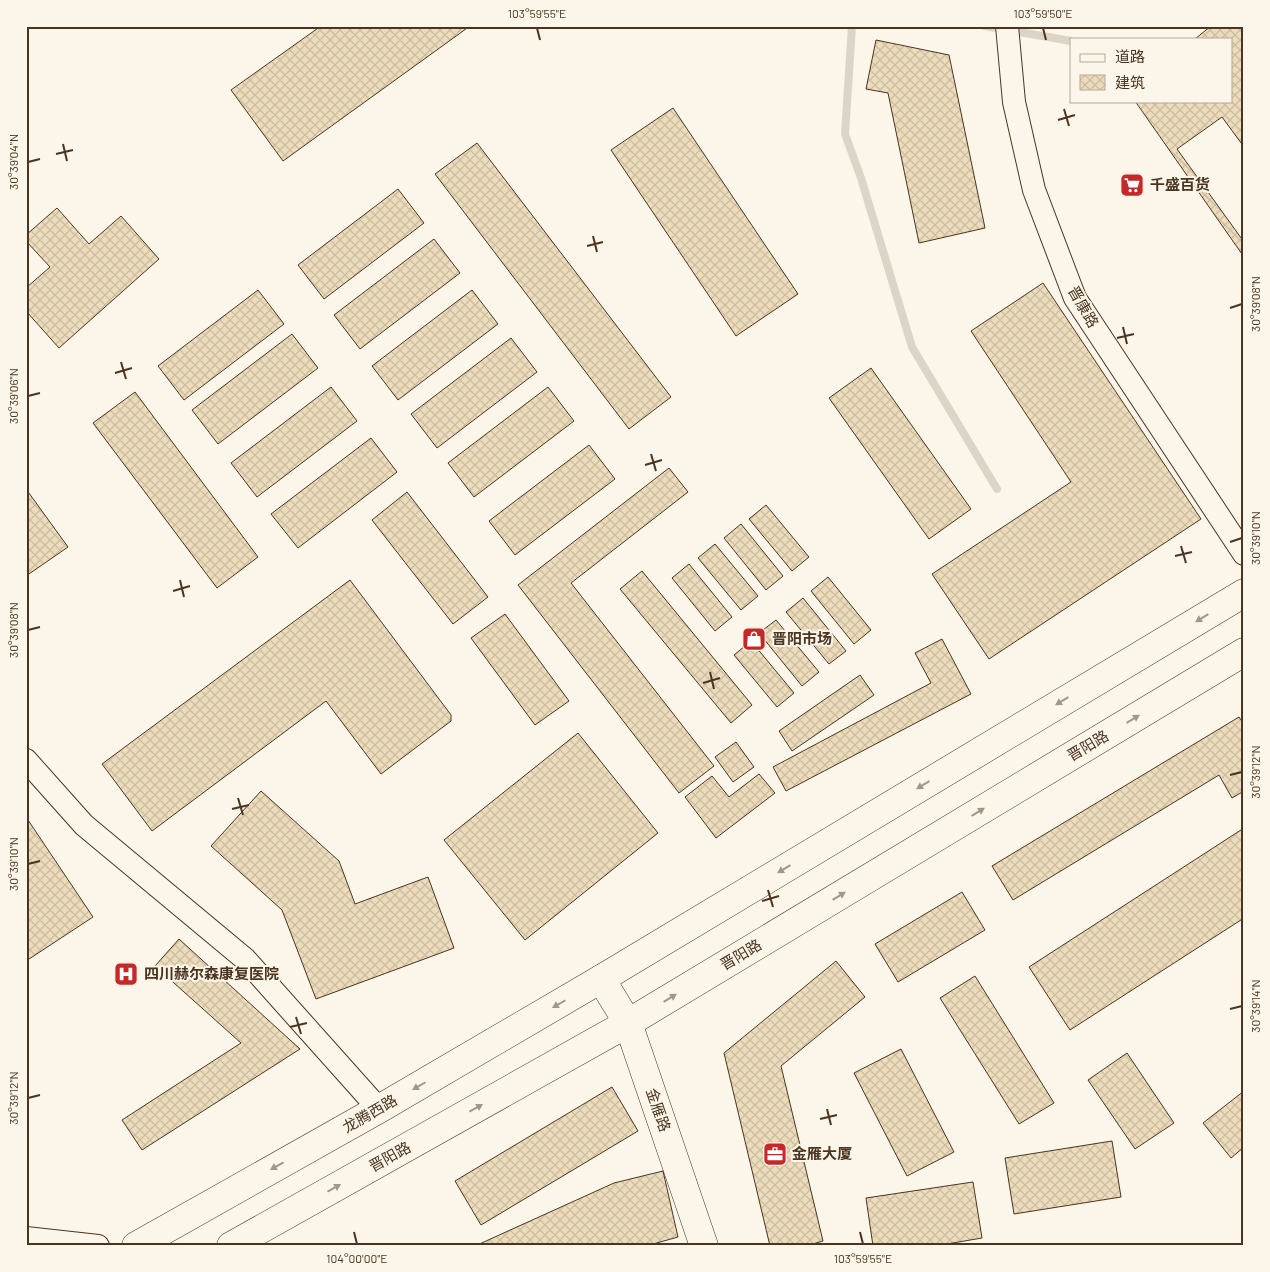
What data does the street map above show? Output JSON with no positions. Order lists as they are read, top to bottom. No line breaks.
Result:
{"streets":{"main road":["晋阳路","金雁路","龙腾西路"],"street":["晋康路"]},"crossings":[["晋阳路","金雁路"],["金雁路","龙腾西路"]],"one_way":["龙腾西路"],"places":{"supermarket":["千盛百货"],"shop":["晋阳市场"],"hospital":["四川赫尔森康复医院"],"office":["金雁大厦"]},"legend":["道路","建筑"],"coordinates":["103°59'55\"E","103°59'50\"E","30°39'04\"N","30°39'08\"N","30°39'06\"N","30°39'10\"N","30°39'12\"N","30°39'14\"N","104°00'00\"E"]}
